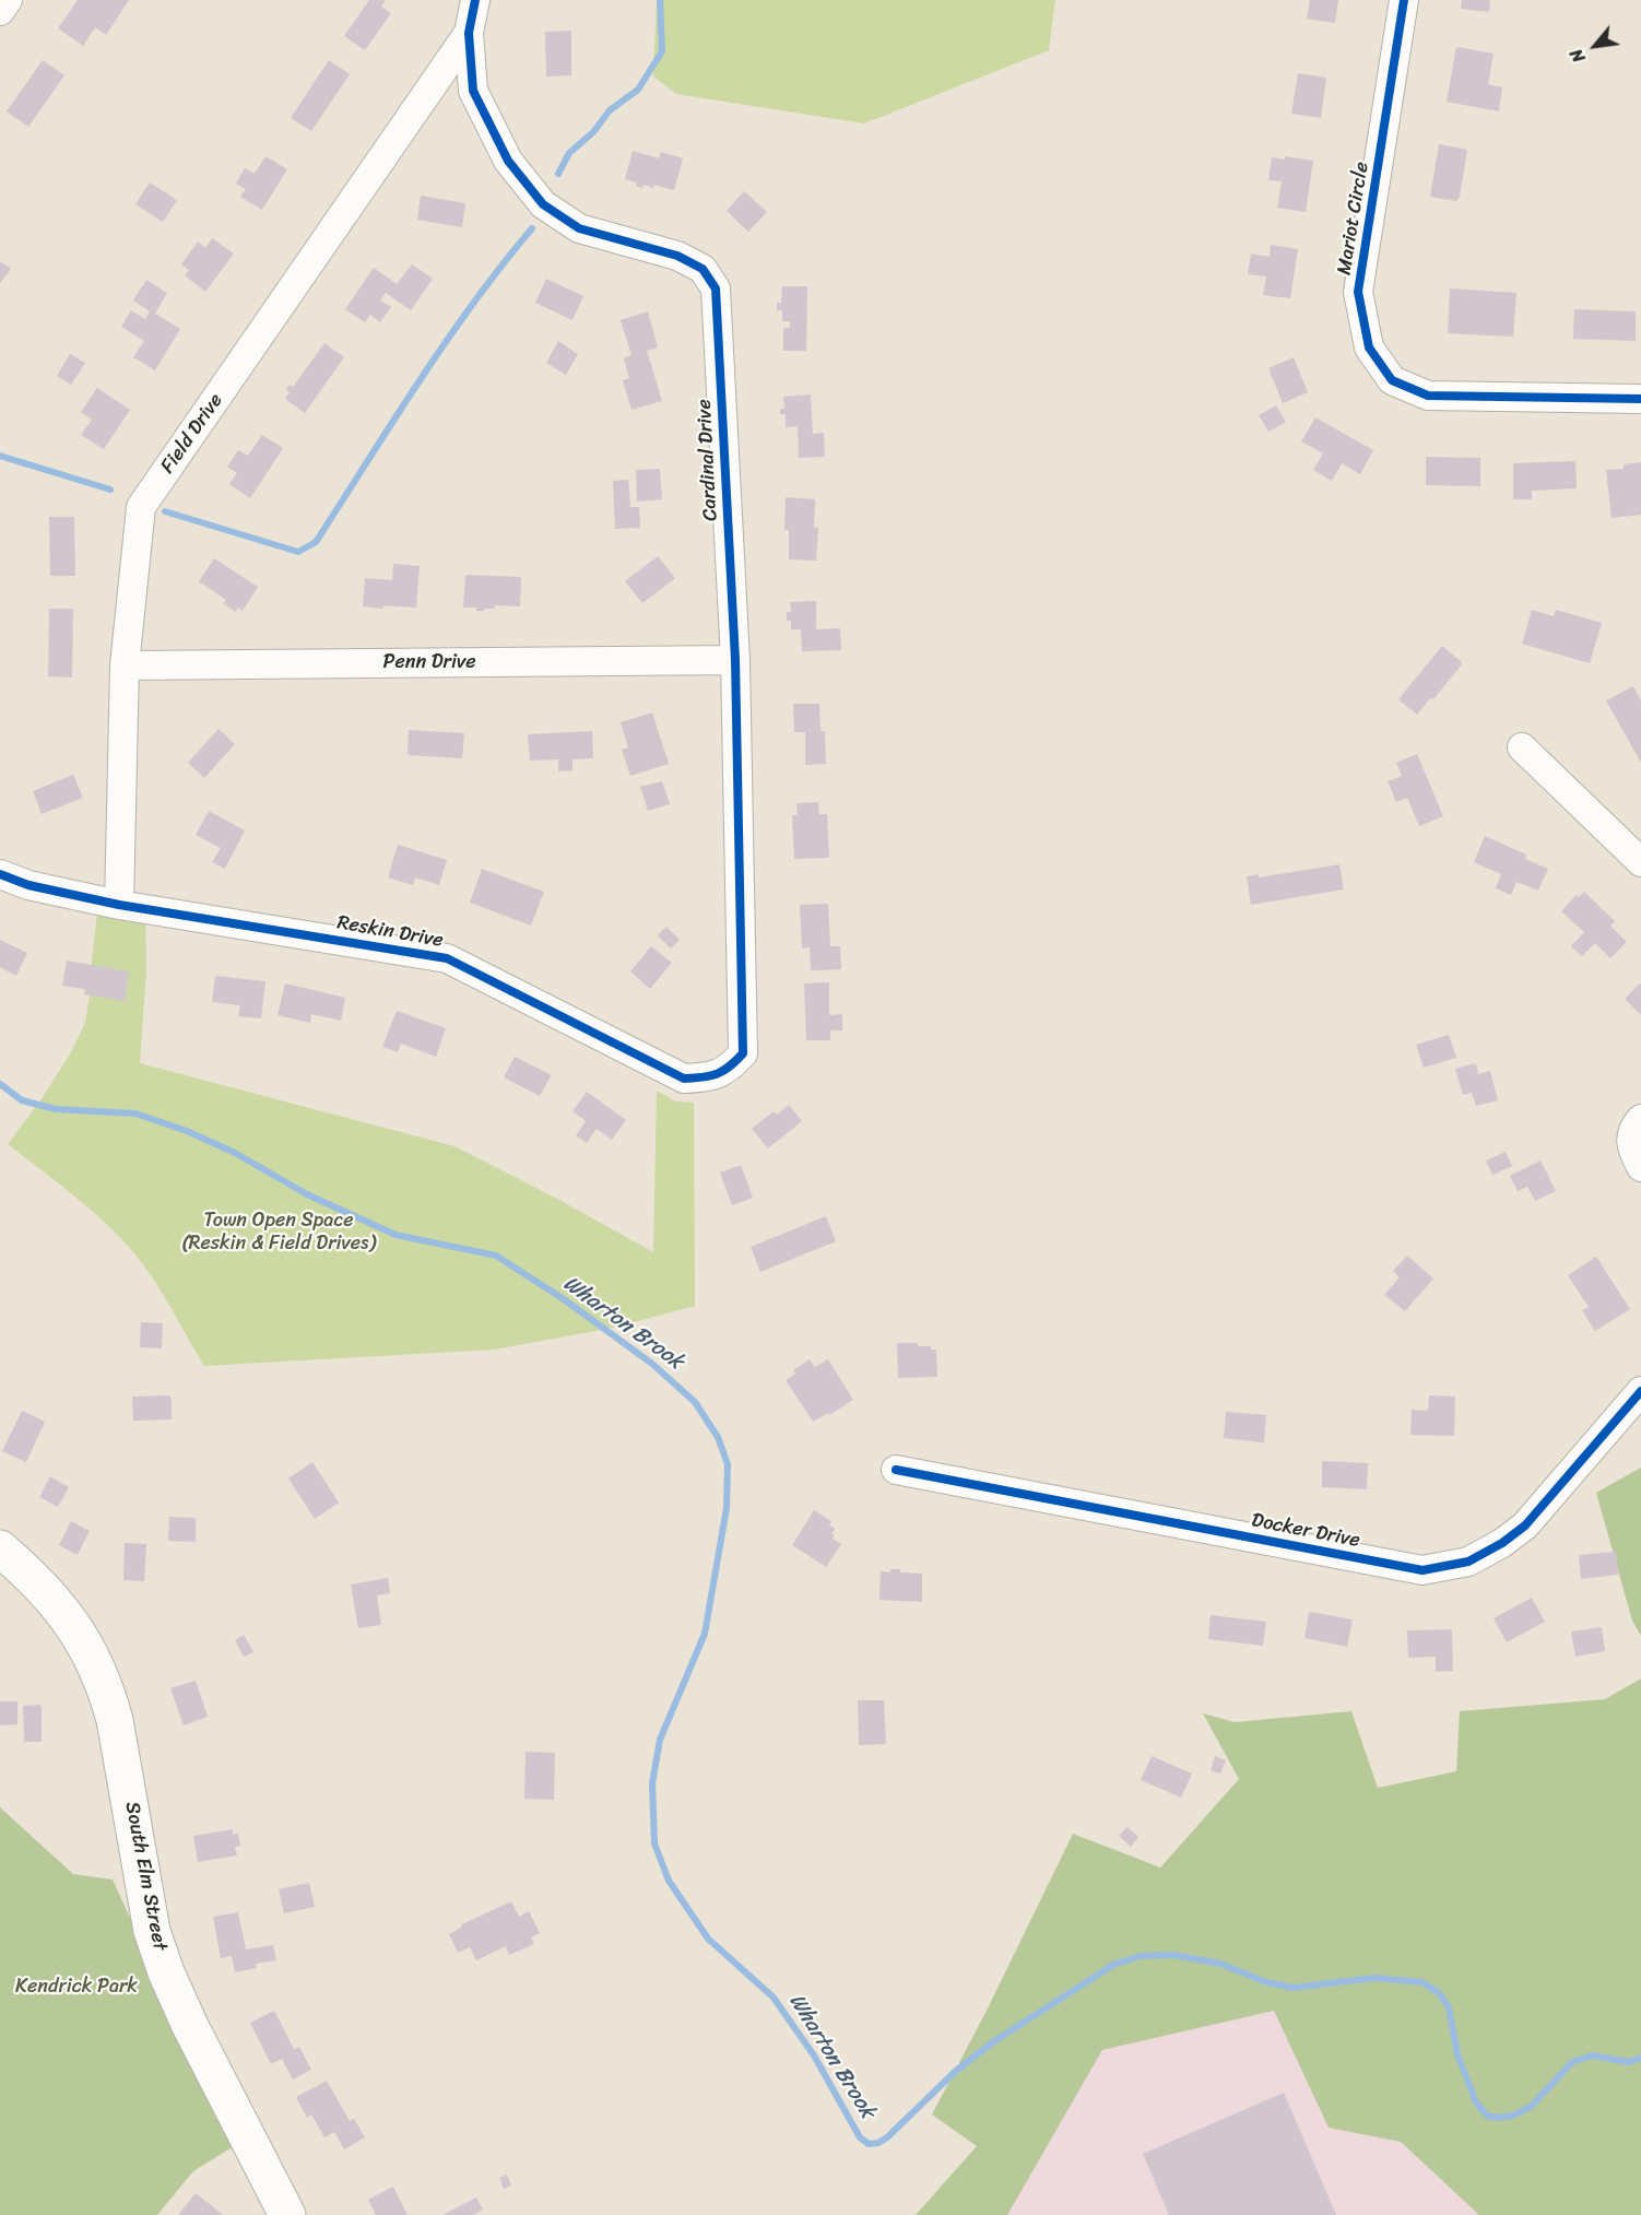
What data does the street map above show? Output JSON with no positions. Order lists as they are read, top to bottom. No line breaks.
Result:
{"streets":{"main road":["South Elm Street"],"street":["Mariot Circle","Field Drive","Cardinal Drive","Penn Drive","Reskin Drive","Docker Drive"]},"crossings":[["Field Drive","Cardinal Drive"],["Field Drive","Penn Drive"],["Field Drive","Reskin Drive"],["Cardinal Drive","Penn Drive"],["Cardinal Drive","Reskin Drive"]],"water":["Wharton Brook"],"parks":["Town Open Space (Reskin & Field Drives)","Kendrick Park"],"north":"bottom left"}
